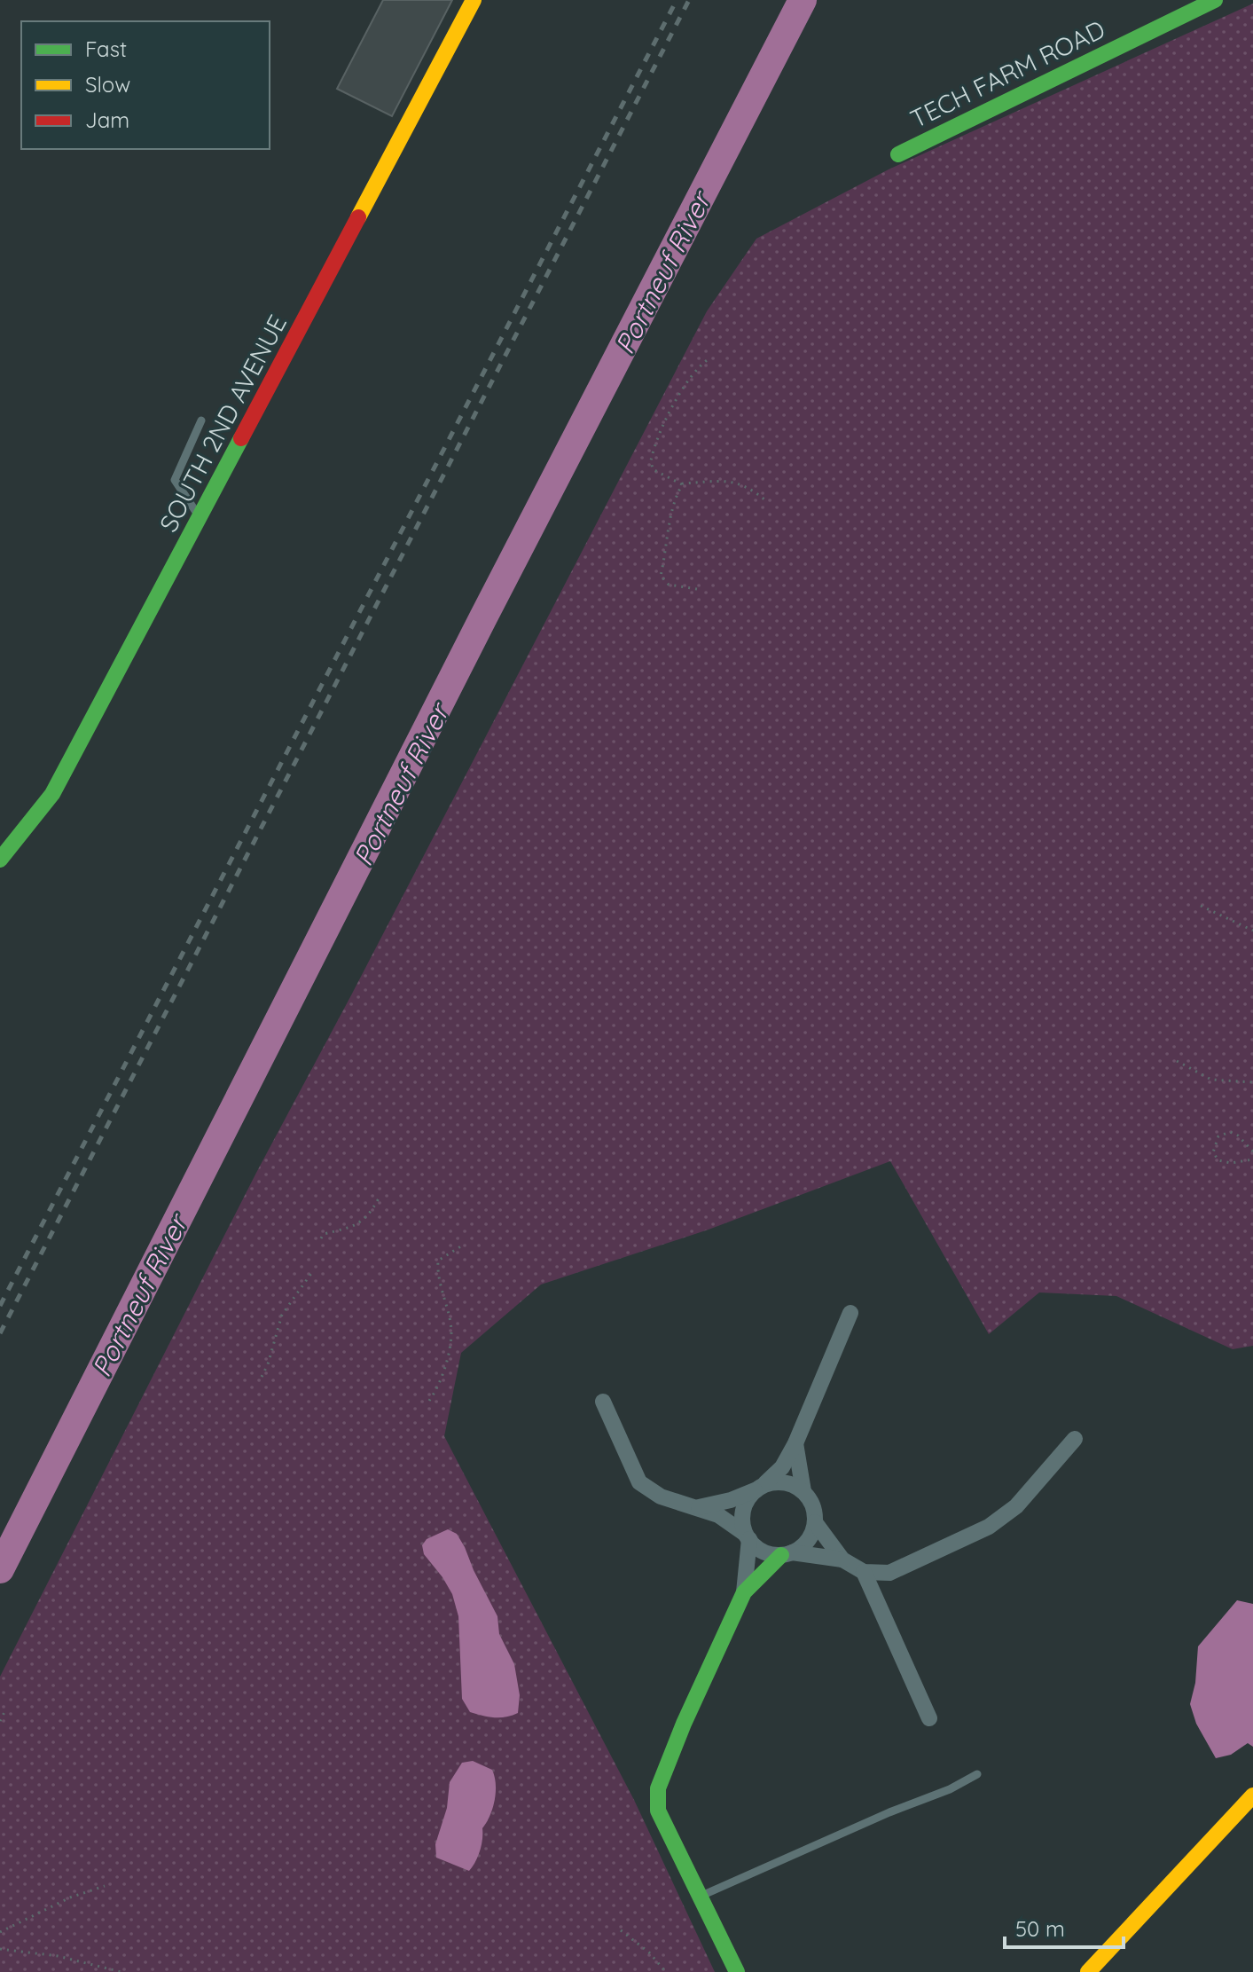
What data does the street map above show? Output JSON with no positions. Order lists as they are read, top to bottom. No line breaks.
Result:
{"streets":{"street":["TECH FARM ROAD","SOUTH 2ND AVENUE"]},"water":["Portneuf River"],"legend":["Fast","Slow","Jam"],"scale_bar":"50 m"}
